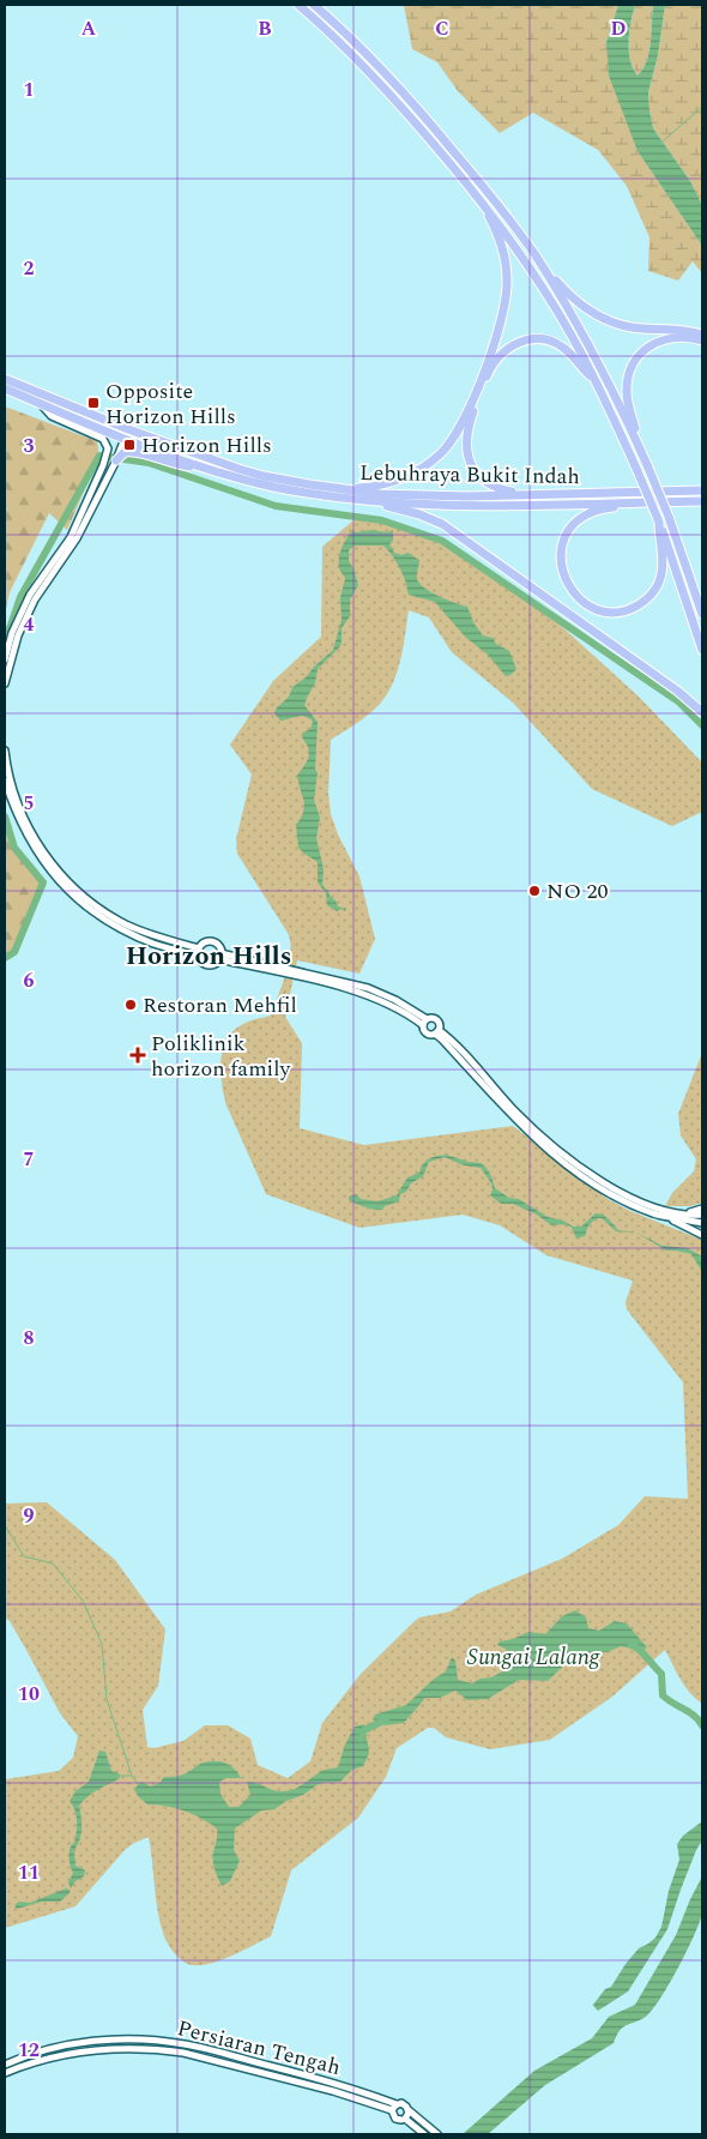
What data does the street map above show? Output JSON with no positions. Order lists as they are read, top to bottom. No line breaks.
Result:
{"streets":{"highway":["Lebuhraya Bukit Indah"],"street":["Persiaran Tengah"]},"districts":["Horizon Hills"],"water":["Sungai Lalang"],"places":{"transit":["Opposite Horizon Hills","Horizon Hills"],"other":["NO 20","Restoran Mehfil"],"health":["Poliklinik horizon family"]},"grid":{"columns":["A","B","C","D"],"rows":["1","2","3","4","5","6","7","8","9","10","11","12"]}}
